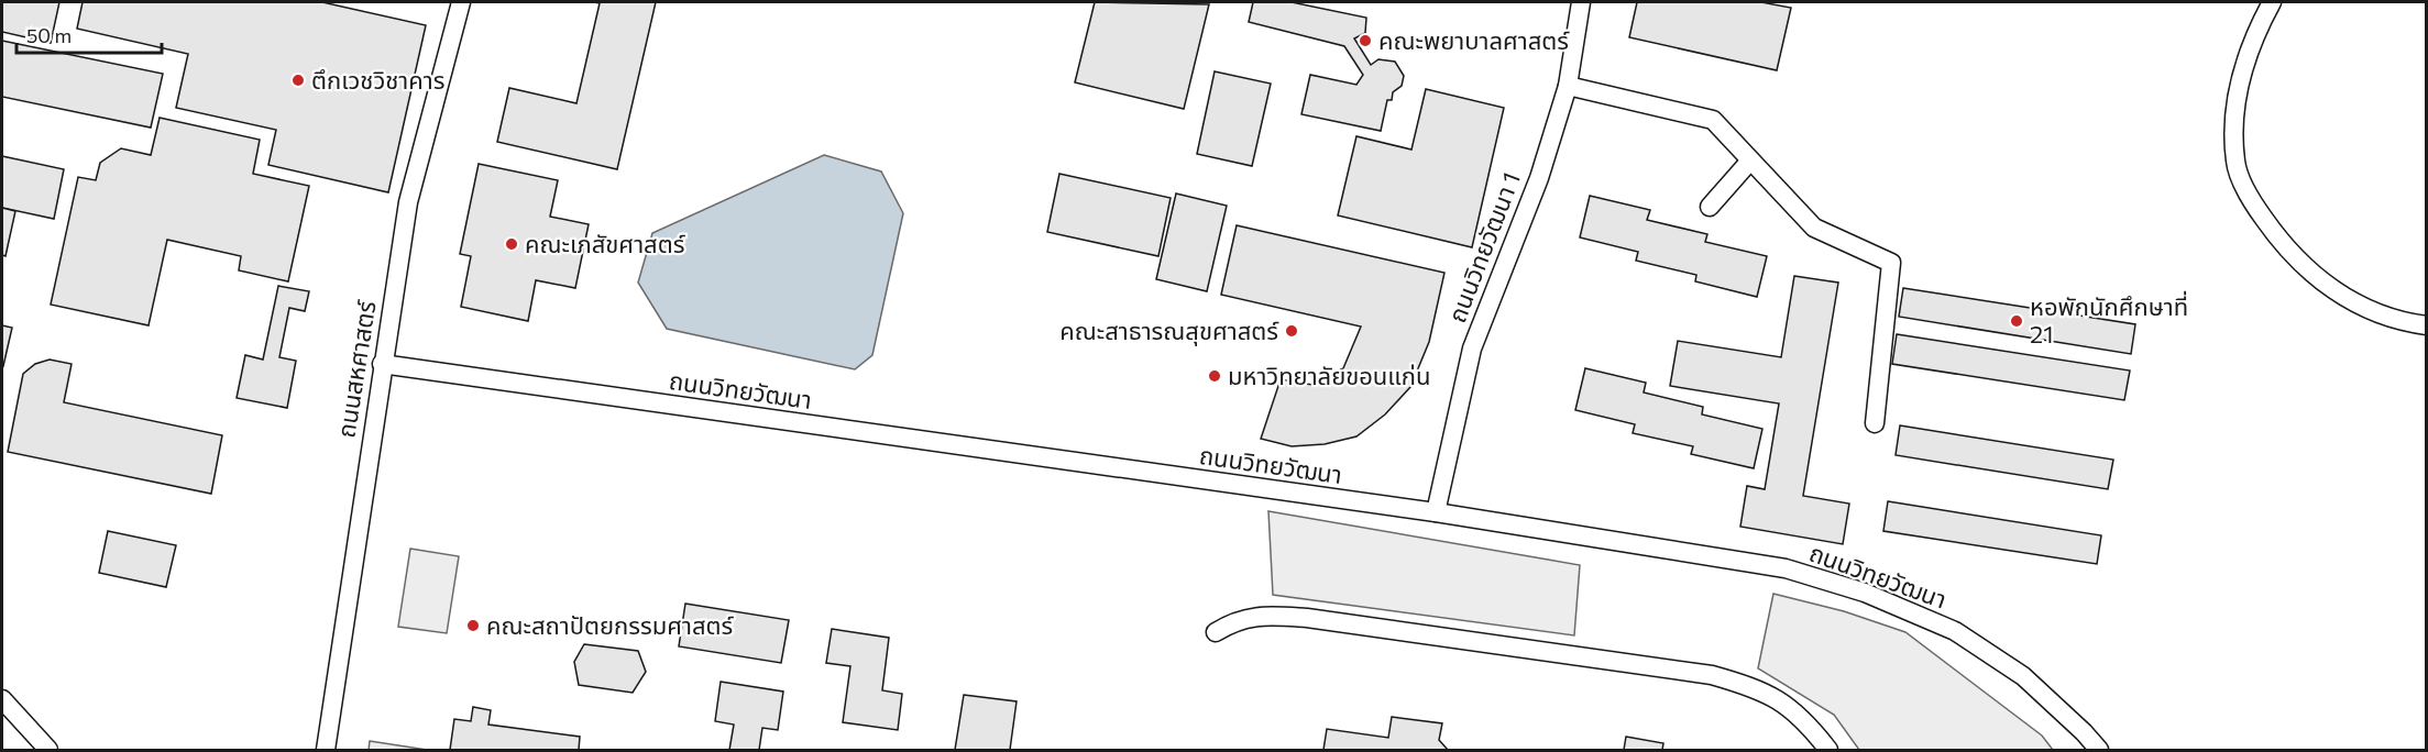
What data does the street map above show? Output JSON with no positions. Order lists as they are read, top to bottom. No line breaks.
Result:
{"streets":{"street":["ถนนวิทยวัฒนา 1","ถนนสหศาสตร์","ถนนวิทยวัฒนา"]},"crossings":[["ถนนวิทยวัฒนา 1","ถนนวิทยวัฒนา"],["ถนนสหศาสตร์","ถนนวิทยวัฒนา"]],"places":["คณะพยาบาลศาสตร์","ตึกเวชวิชาคาร","คณะเภสัขศาสตร์","หอพักนักศึกษาที่ 21","คณะสาธารณสุขศาสตร์","มหาวิทยาลัยขอนแก่น","คณะสถาปัตยกรรมศาสตร์"],"scale_bar":"50 m"}
